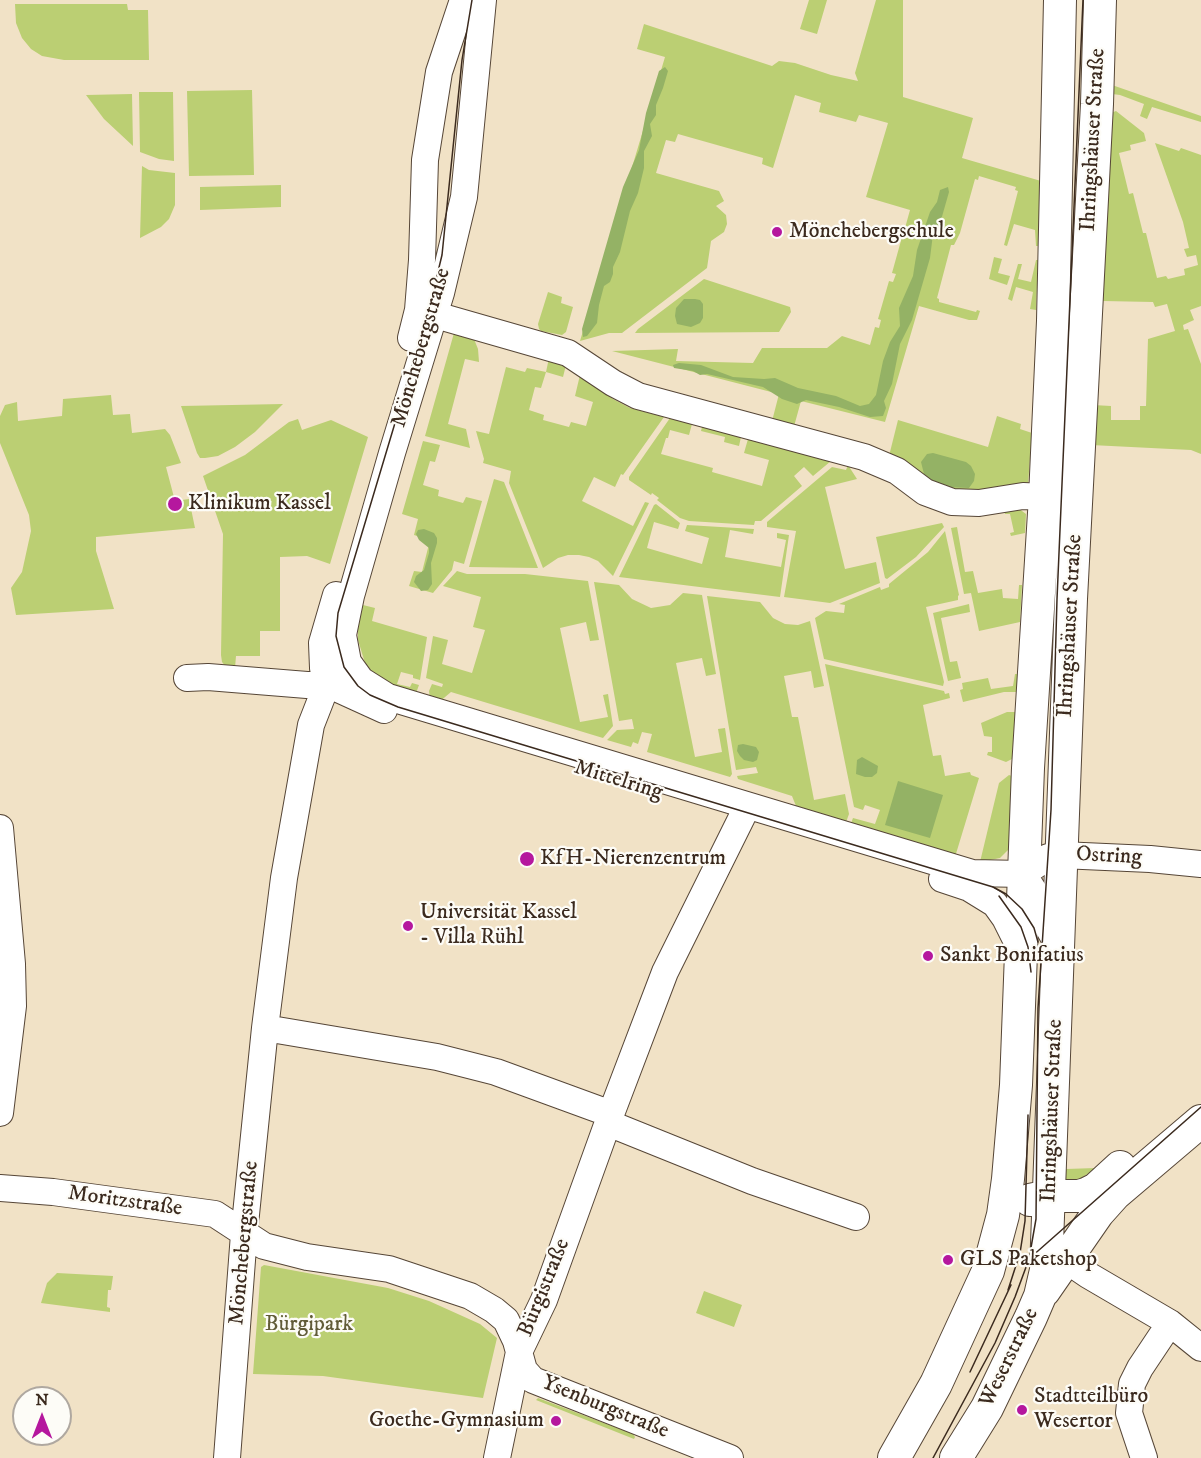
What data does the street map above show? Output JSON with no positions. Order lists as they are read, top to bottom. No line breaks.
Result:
{"streets":{"main road":["Ihringshäuser Straße","Weserstraße"],"street":["Mönchebergstraße","Mittelring","Ostring","Moritzstraße","Bürgistraße","Ysenburgstraße"]},"crossings":[["Ihringshäuser Straße","Mittelring"],["Ihringshäuser Straße","Ostring"],["Ihringshäuser Straße","Weserstraße"],["Mönchebergstraße","Mittelring"],["Mönchebergstraße","Moritzstraße"],["Mönchebergstraße","Ysenburgstraße"],["Mittelring","Ostring"],["Mittelring","Bürgistraße"],["Moritzstraße","Ysenburgstraße"],["Bürgistraße","Ysenburgstraße"]],"parks":["Bürgipark"],"places":["Mönchebergschule","Klinikum Kassel","KfH-Nierenzentrum","Universität Kassel - Villa Rühl","Sankt Bonifatius","GLS Paketshop","Stadtteilbüro Wesertor","Goethe-Gymnasium"],"north":"top"}
